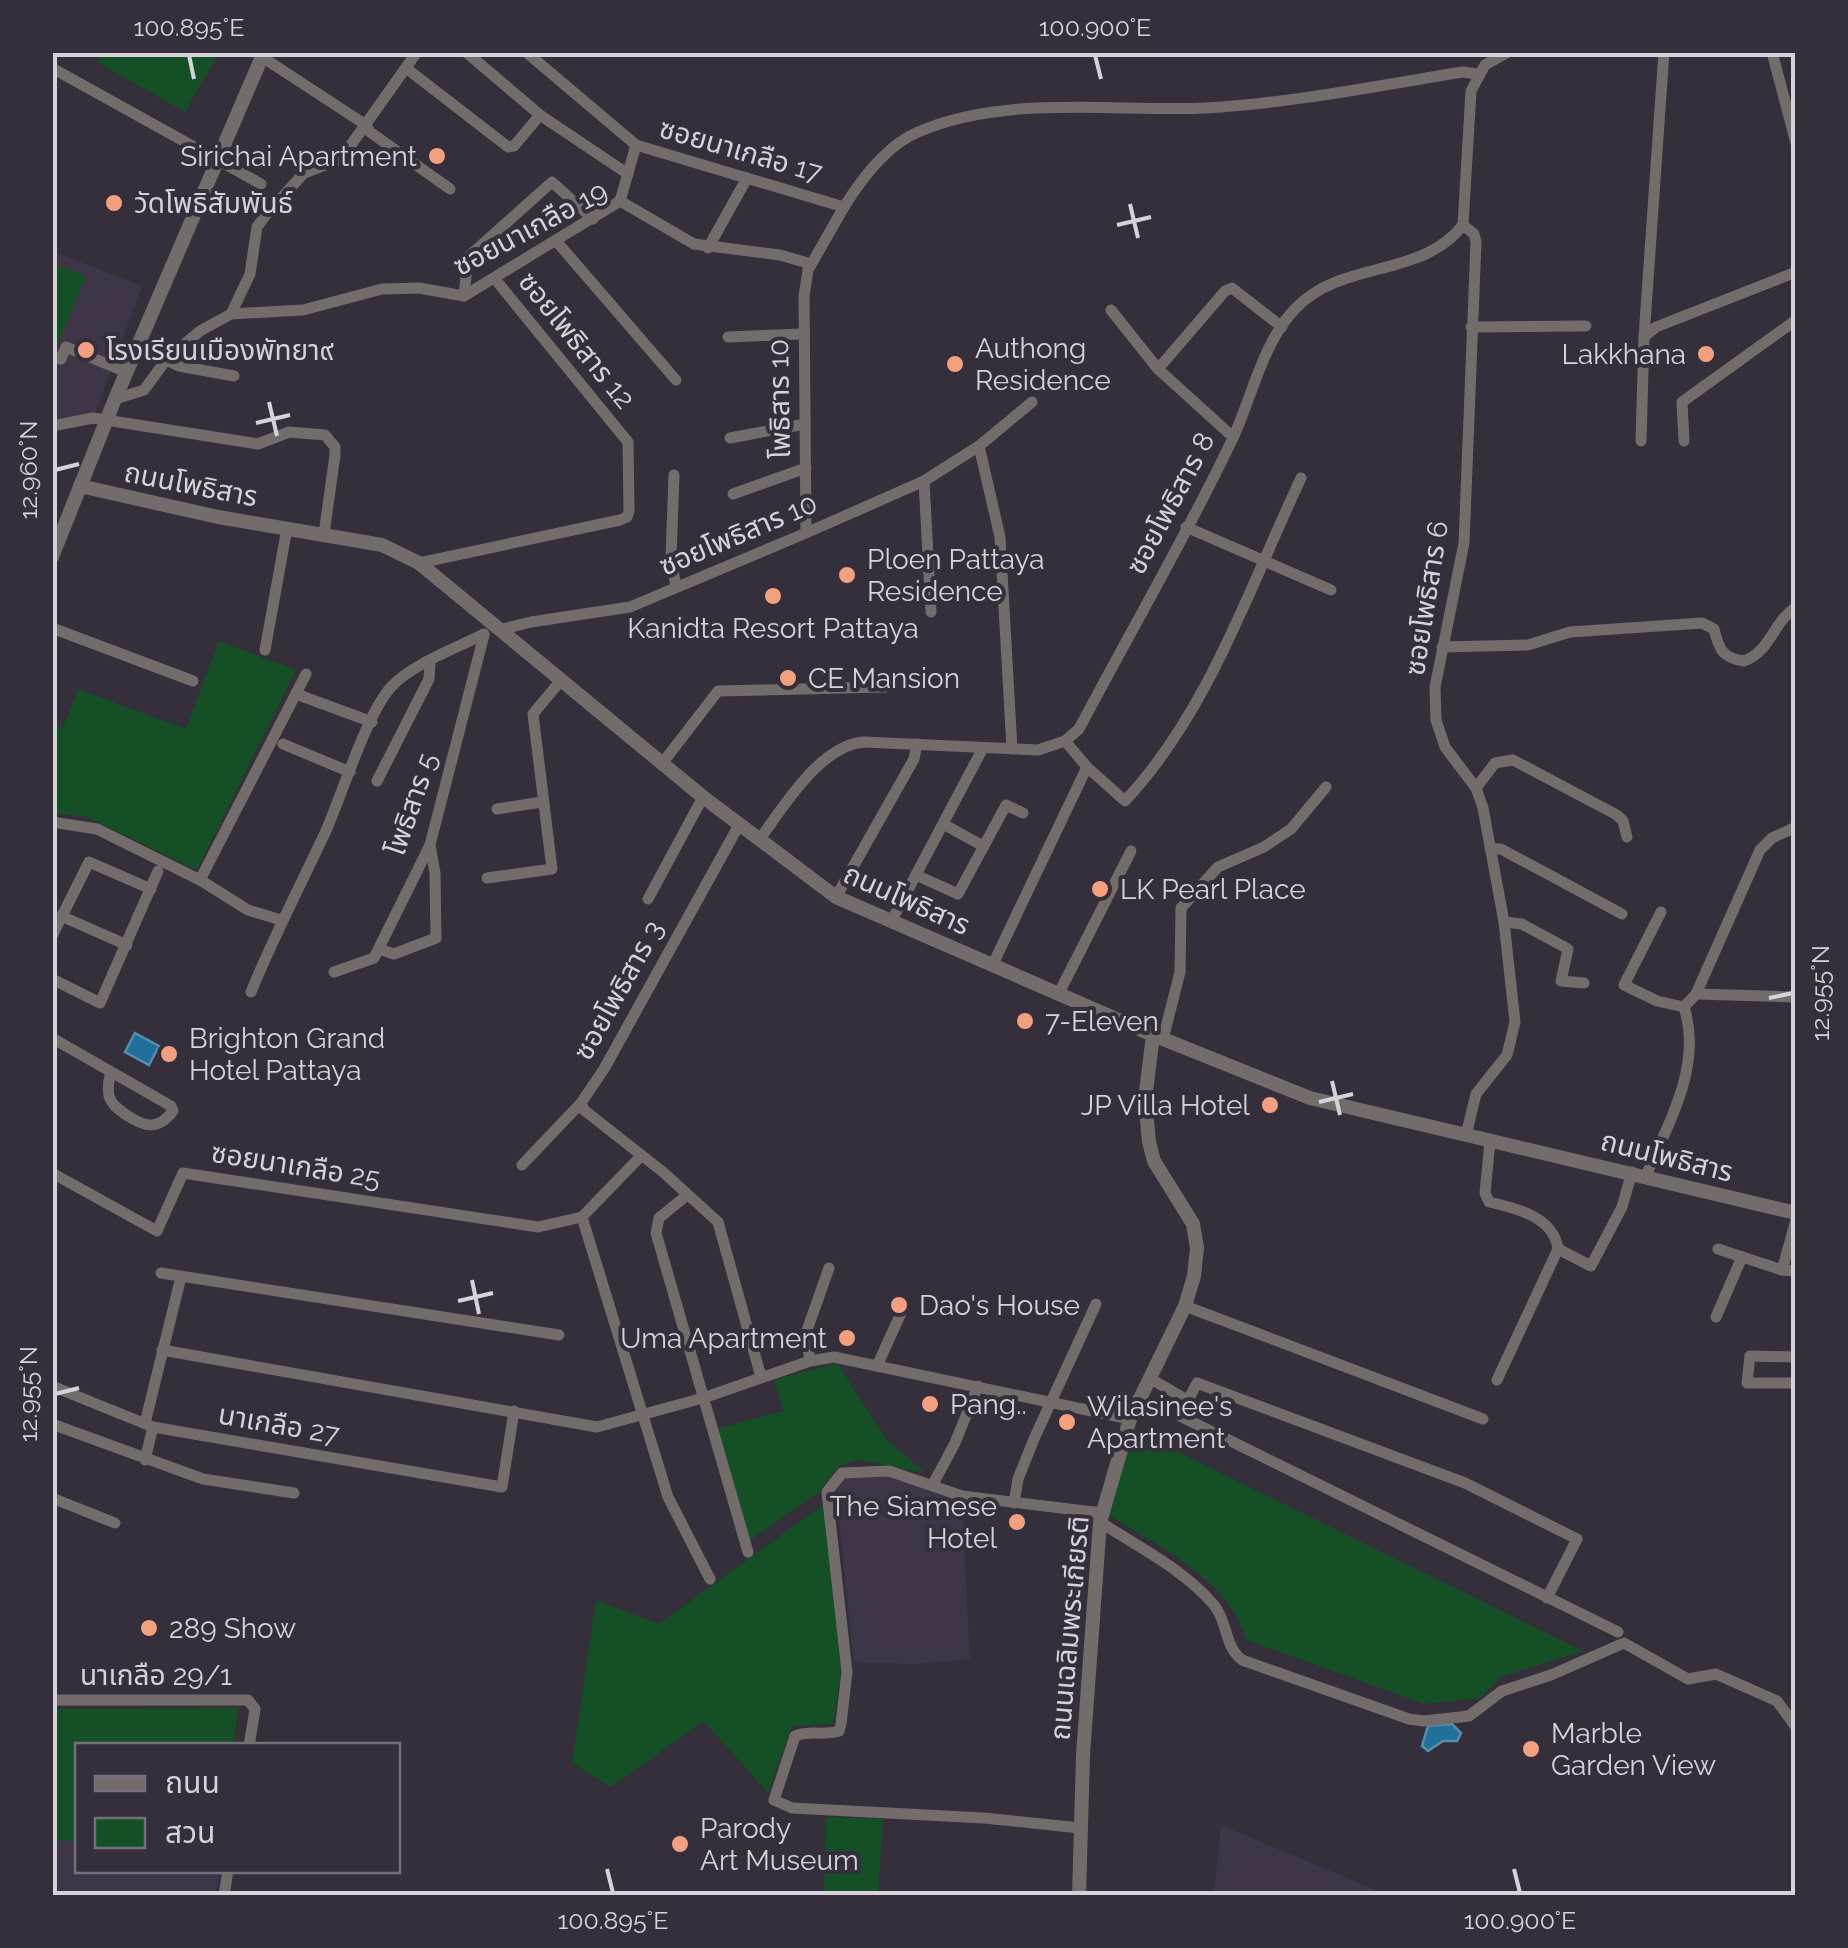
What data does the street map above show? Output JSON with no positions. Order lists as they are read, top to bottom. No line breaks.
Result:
{"streets":{"street":["ซอยนาเกลือ 17","ซอยนาเกลือ 19","ซอยโพธิสาร 12","โพธิสาร 10","ถนนโพธิสาร","ซอยโพธิสาร 8","ซอยโพธิสาร 10","ซอยโพธิสาร 6","โพธิสาร 5","ซอยโพธิสาร 3","ซอยนาเกลือ 25","นาเกลือ 27","ถนนเฉลิมพระเกียรติ","นาเกลือ 29/1"]},"crossings":[["ซอยนาเกลือ 19","ซอยโพธิสาร 12"],["ซอยนาเกลือ 19","โพธิสาร 10"],["ซอยโพธิสาร 12","ถนนโพธิสาร"],["โพธิสาร 10","ซอยโพธิสาร 10"],["ถนนโพธิสาร","ซอยโพธิสาร 10"],["ถนนโพธิสาร","ซอยโพธิสาร 6"],["ถนนโพธิสาร","โพธิสาร 5"],["ถนนโพธิสาร","ซอยโพธิสาร 3"],["ถนนโพธิสาร","ถนนเฉลิมพระเกียรติ"],["ซอยโพธิสาร 8","ซอยโพธิสาร 6"],["ซอยโพธิสาร 10","โพธิสาร 5"]],"places":["Sirichai Apartment","วัดโพธิสัมพันธ์","โรงเรียนเมืองพัทยา๙","Lakkhana","Authong Residence","Ploen Pattaya Residence","Kanidta Resort Pattaya","CE Mansion","LK Pearl Place","7-Eleven","Brighton Grand Hotel Pattaya","JP Villa Hotel","Dao's House","Uma Apartment","Pang..","Wilasinee's Apartment","The Siamese Hotel","289 Show","Marble Garden View","Parody Art Museum"],"legend":["ถนน","สวน"],"coordinates":["100.895°E","100.900°E","12.960°N","12.955°N"]}
